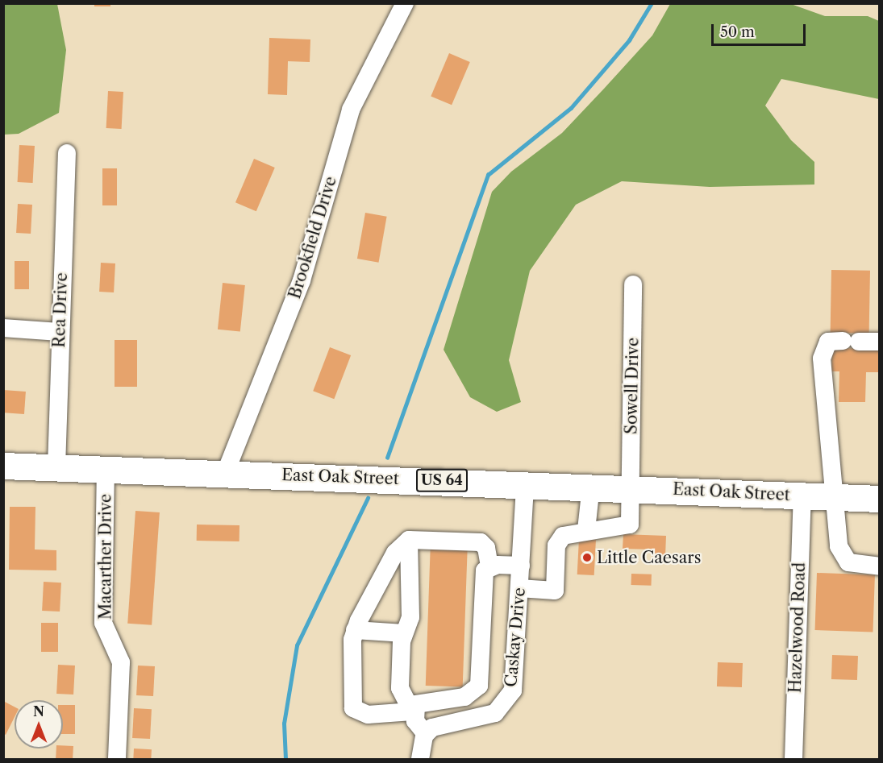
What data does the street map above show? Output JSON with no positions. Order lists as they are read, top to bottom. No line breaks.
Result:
{"streets":{"highway":["East Oak Street","US 64"],"street":["Brookfield Drive","Rea Drive","Sowell Drive","Macarther Drive","Hazelwood Road","Caskay Drive"]},"crossings":[["Brookfield Drive","East Oak Street"],["Rea Drive","East Oak Street"],["Sowell Drive","East Oak Street"],["East Oak Street","Macarther Drive"],["East Oak Street","Hazelwood Road"],["East Oak Street","Caskay Drive"]],"places":["Little Caesars"],"scale_bar":"50 m","north":"top"}
